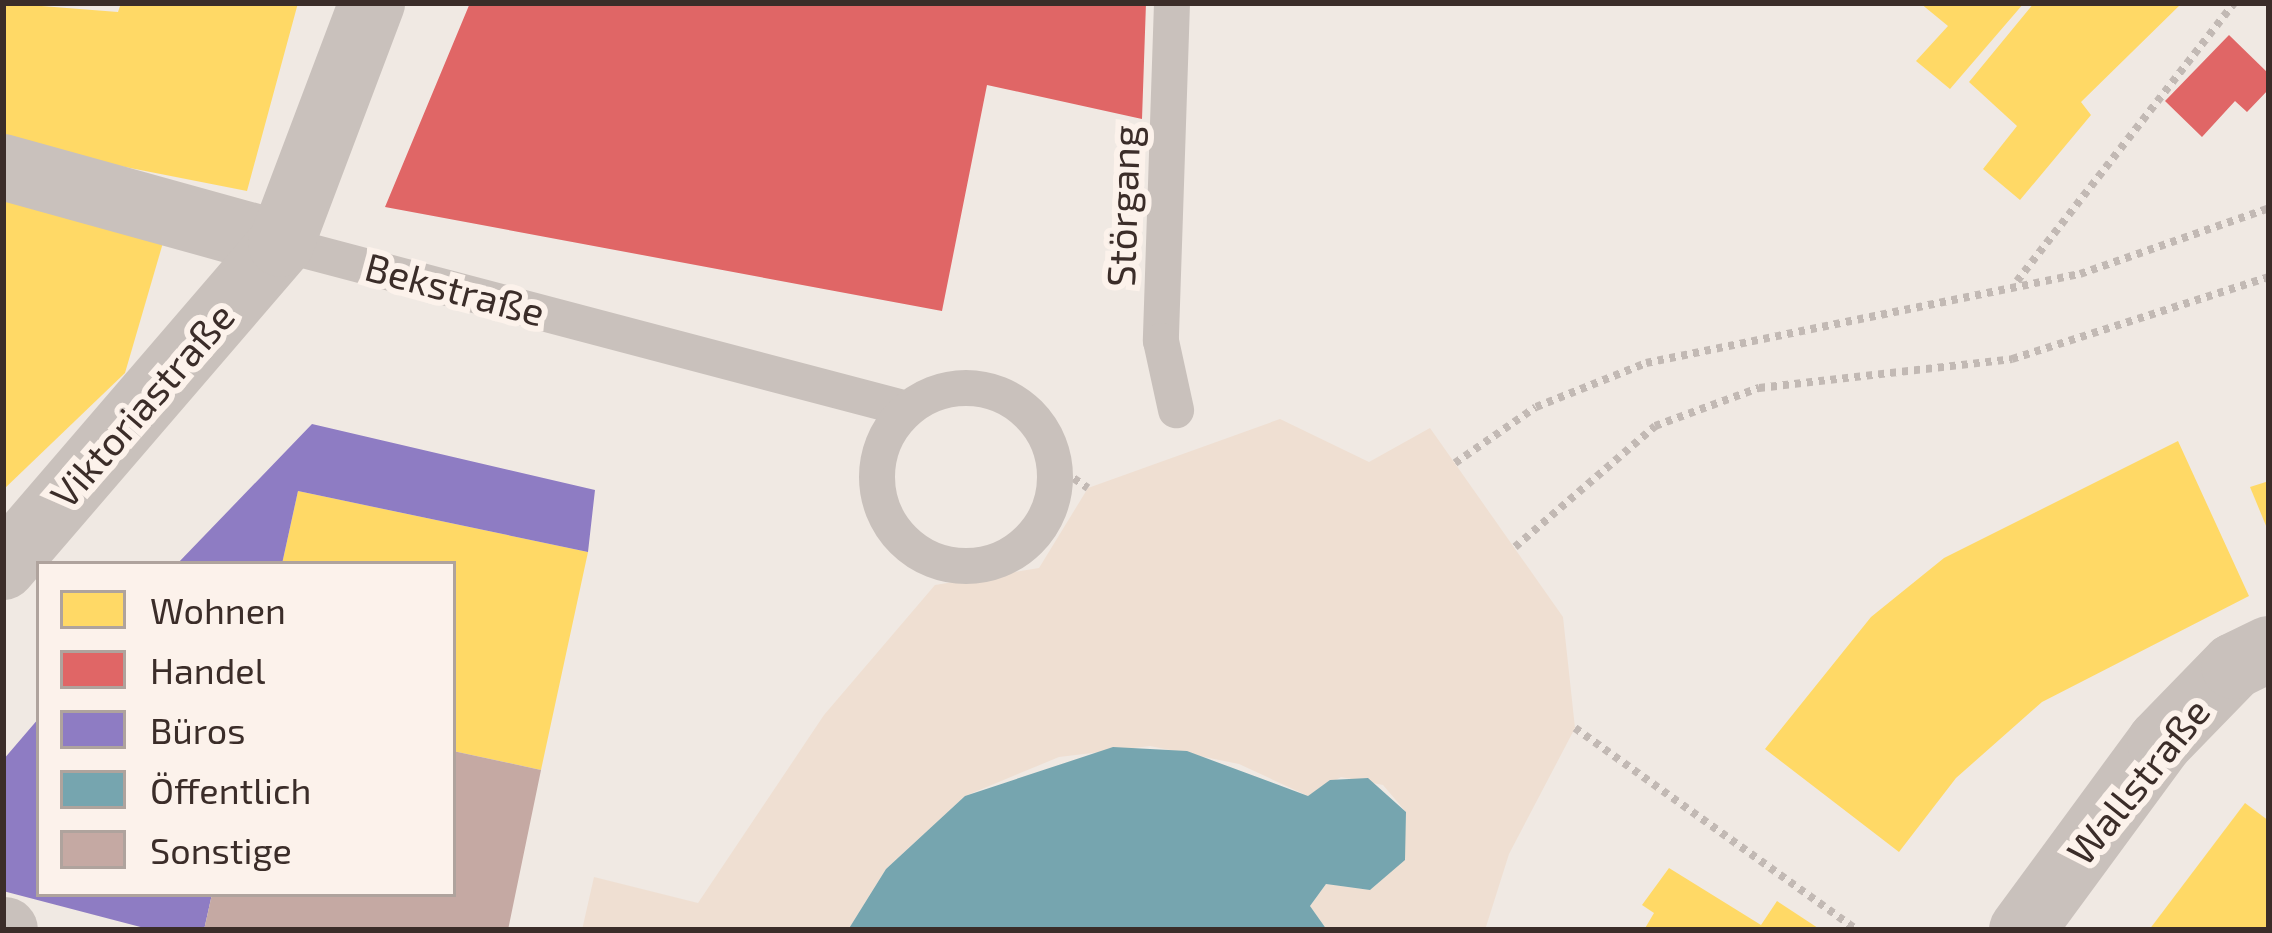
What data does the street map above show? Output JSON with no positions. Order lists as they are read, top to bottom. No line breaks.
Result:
{"streets":{"street":["Bekstraße","Viktoriastraße","Wallstraße"],"lane":["Störgang"]},"crossings":[["Bekstraße","Viktoriastraße"]],"legend":["Wohnen","Handel","Büros","Öffentlich","Sonstige"]}
